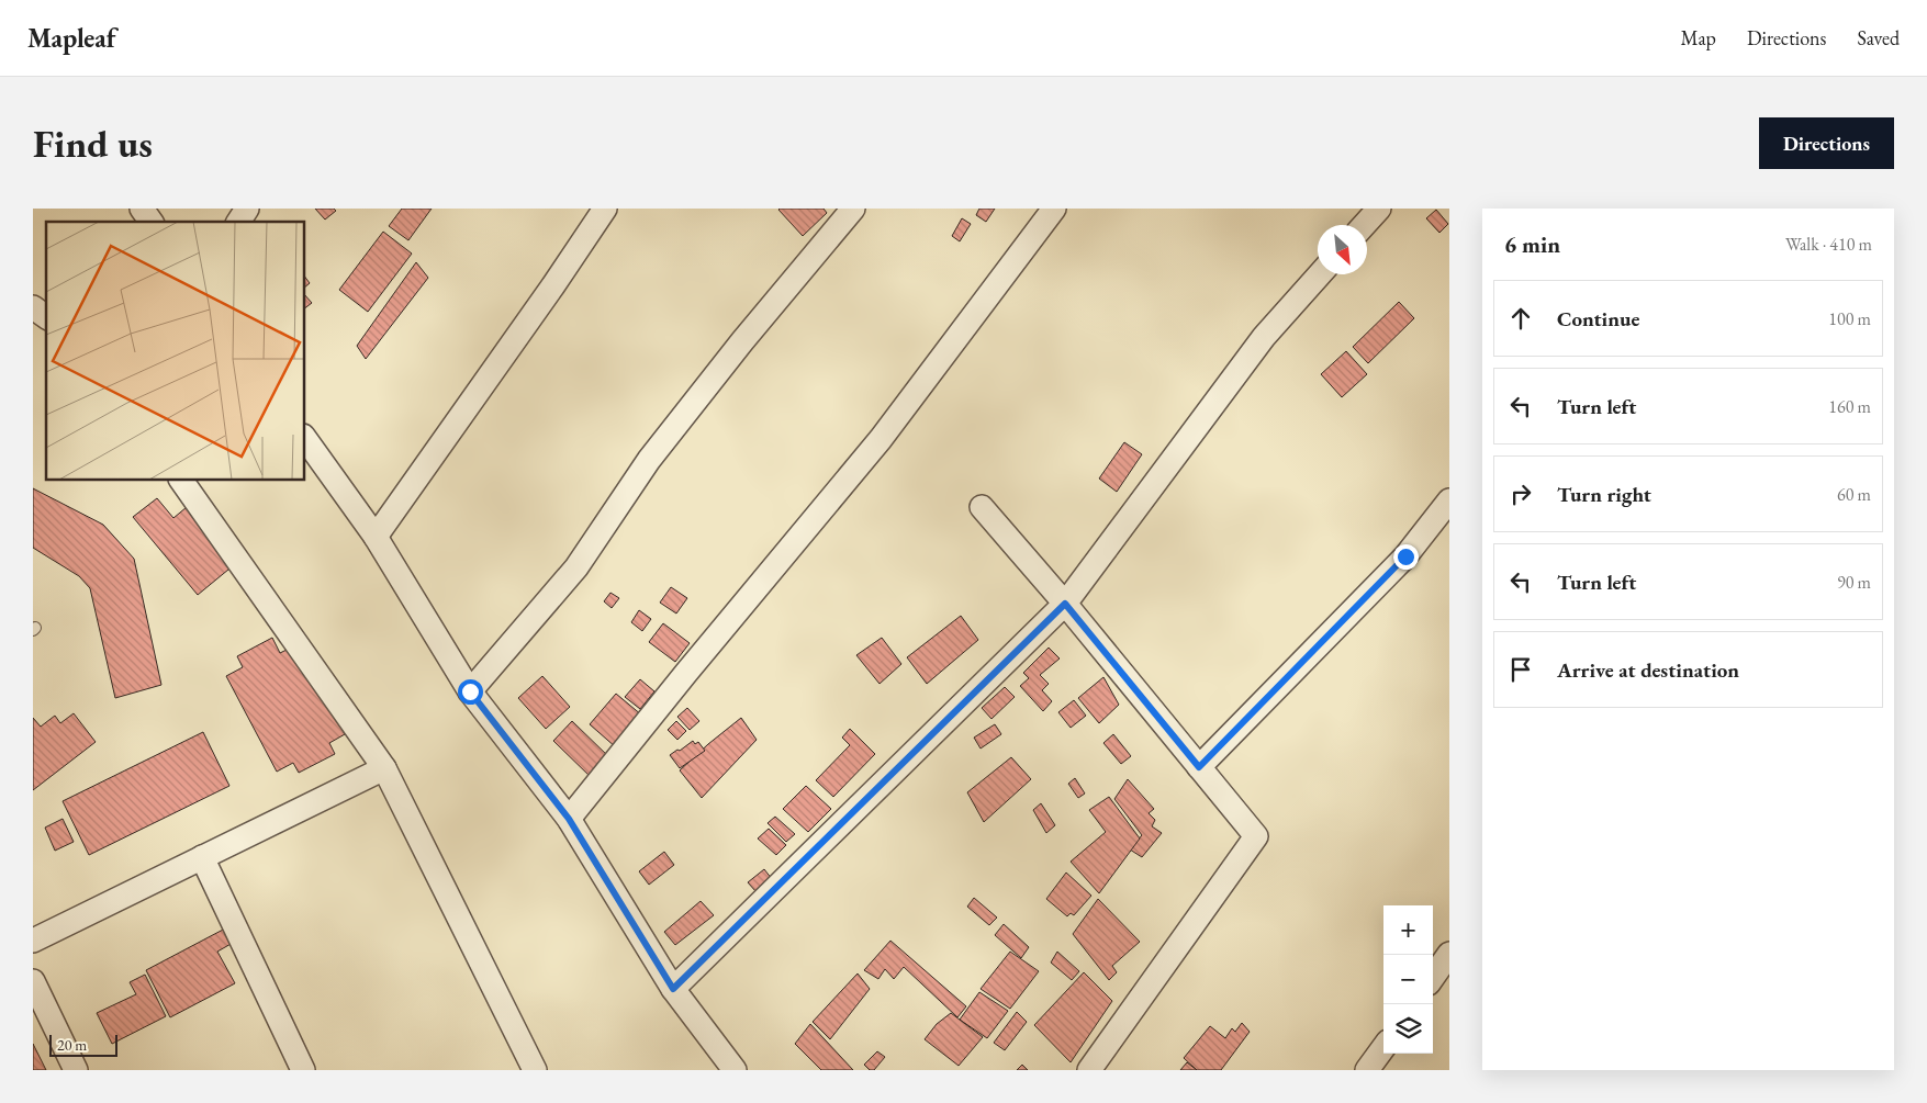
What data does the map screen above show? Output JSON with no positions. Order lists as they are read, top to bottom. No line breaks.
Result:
{"scale_bar":"20 m","north":"bottom right","page":{"header":"Mapleaf","nav":["Map","Directions","Saved"],"buttons":"Directions","title":"Find us","heading":["6 min","Walk · 410 m"],"list":[["Continue","100 m"],["Turn left","160 m"],["Turn right","60 m"],["Turn left","90 m"],"Arrive at destination"],"map_buttons":["+","−"],"scale":"20 m"}}
